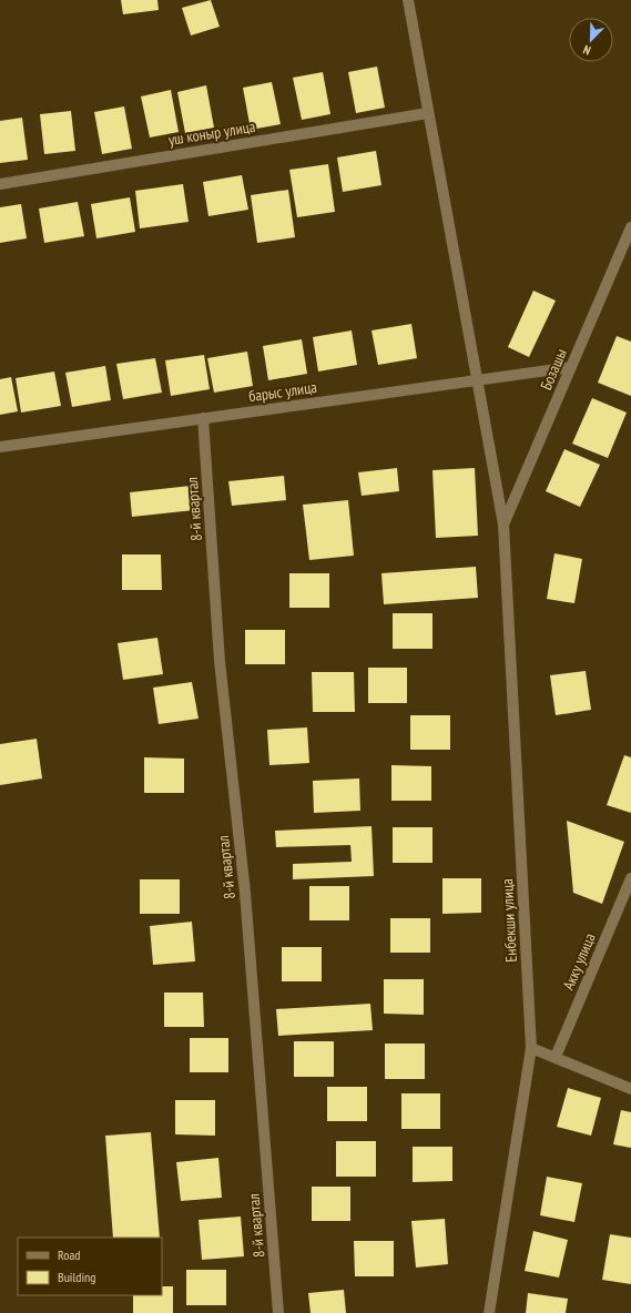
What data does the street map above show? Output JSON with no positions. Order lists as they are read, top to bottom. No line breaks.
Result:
{"streets":{"street":["уш коныр улица","Бозашы","барыс улица","8-й квартал","Енбекши улица","Акку улица"]},"crossings":[["уш коныр улица","Енбекши улица"],["Бозашы","барыс улица"],["Бозашы","Енбекши улица"],["барыс улица","8-й квартал"],["барыс улица","Енбекши улица"]],"legend":["Road","Building"],"north":"bottom left"}
